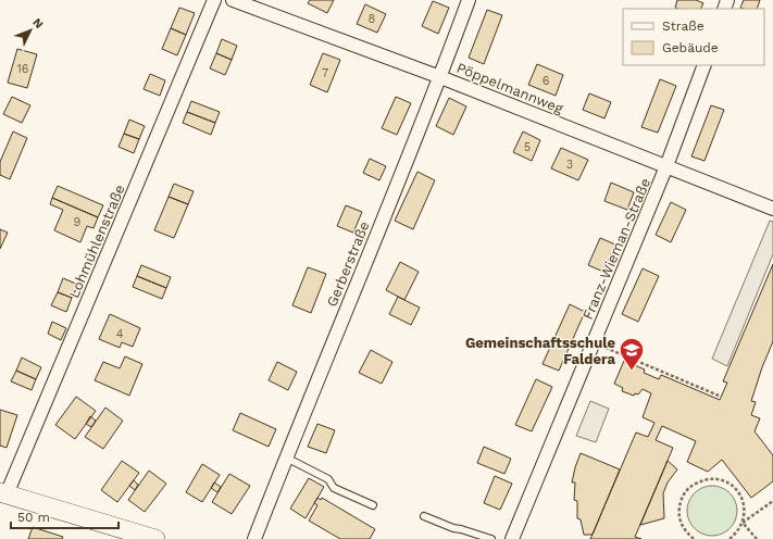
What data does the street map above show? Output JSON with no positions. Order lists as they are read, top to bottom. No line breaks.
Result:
{"streets":{"street":["Pöppelmannweg","Lohmühlenstraße","Franz-Wieman-Straße","Gerberstraße"]},"crossings":[["Pöppelmannweg","Franz-Wieman-Straße"],["Pöppelmannweg","Gerberstraße"]],"places":{"school or university":["Gemeinschaftsschule Faldera"]},"house_numbers":["8","16","7","6","5","3","9","4"],"legend":["Straße","Gebäude"],"scale_bar":"50 m","north":"top right"}
